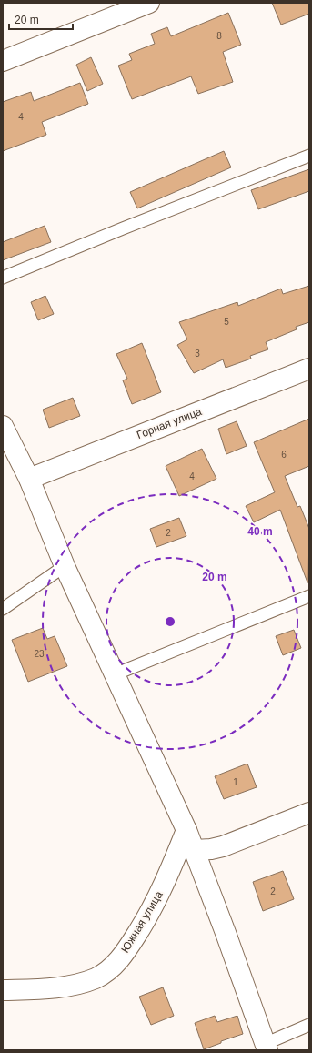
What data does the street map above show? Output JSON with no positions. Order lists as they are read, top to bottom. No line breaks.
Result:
{"streets":{"street":["Горная улица","Южная улица"]},"house_numbers":["8","4","5","3","6","4","2","23","1","2"],"scale_bar":"20 m","rings":["40 m","20 m"]}
